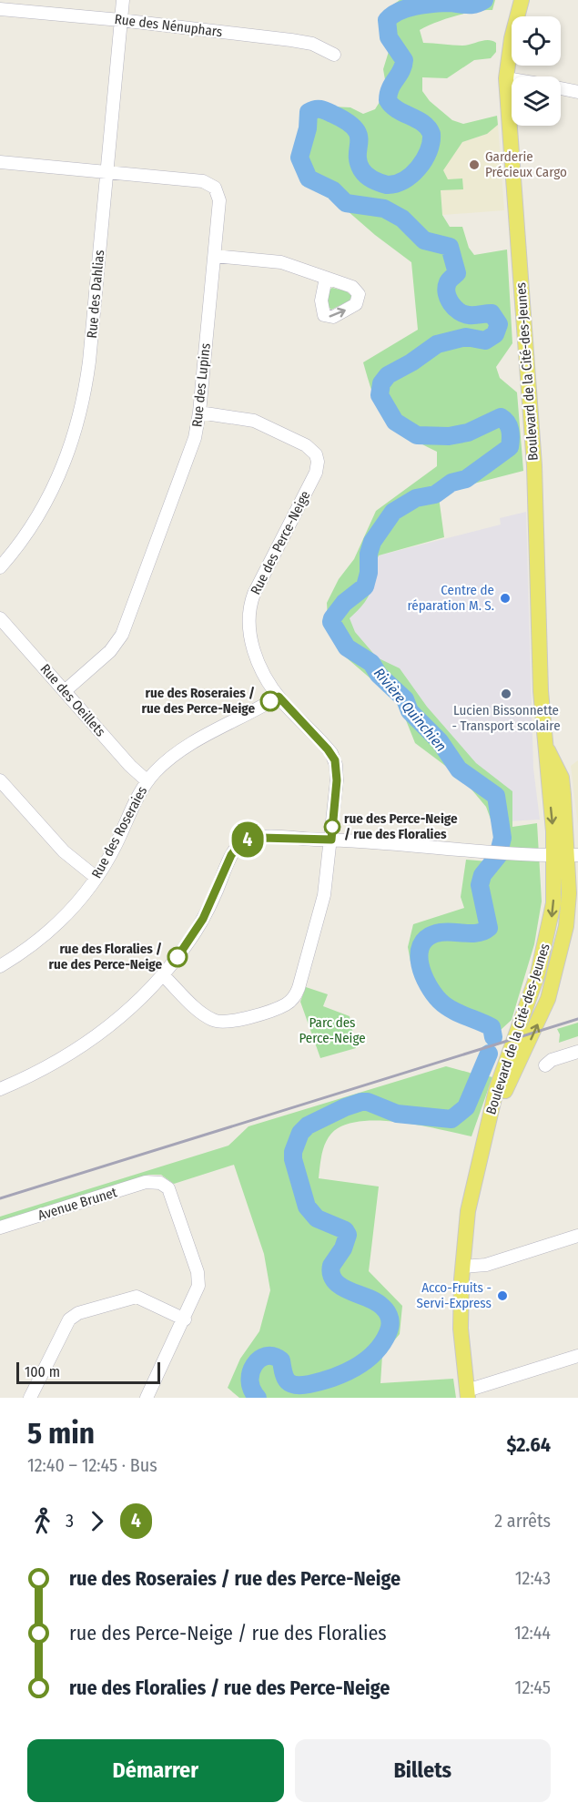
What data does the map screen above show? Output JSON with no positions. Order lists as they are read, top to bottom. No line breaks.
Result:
{"streets":{"main road":["Boulevard de la Cité-des-Jeunes"],"street":["Rue des Nénuphars","Rue des Dahlias","Rue des Lupins","Rue des Perce-Neige","Rue des Oeillets","Rue des Roseraies","Avenue Brunet"]},"crossings":[["Rue des Nénuphars","Rue des Dahlias"],["Rue des Dahlias","Rue des Lupins"],["Rue des Lupins","Rue des Perce-Neige"],["Rue des Lupins","Rue des Oeillets"],["Rue des Perce-Neige","Rue des Roseraies"],["Rue des Oeillets","Rue des Roseraies"]],"water":["Rivière Quinchien"],"parks":["Parc des Perce-Neige"],"places":["Garderie Précieux Cargo","Centre de réparation M. S.","Lucien Bissonnette - Transport scolaire","rue des Roseraies / rue des Perce-Neige","rue des Perce-Neige / rue des Floralies","rue des Floralies / rue des Perce-Neige","Acco-Fruits - Servi-Express"],"lines":["bus line 4"],"scale_bar":"100 m","page":{"on_map":"4","scale":"100 m","heading":["5 min","12:40 – 12:45 · Bus","$2.64"],"legs":["3","4","2 arrêts"],"list":[{"name":"rue des Roseraies / rue des Perce-Neige","value":"12:43"},{"name":"rue des Perce-Neige / rue des Floralies","value":"12:44"},{"name":"rue des Floralies / rue des Perce-Neige","value":"12:45"}],"buttons":["Démarrer","Billets"]}}
